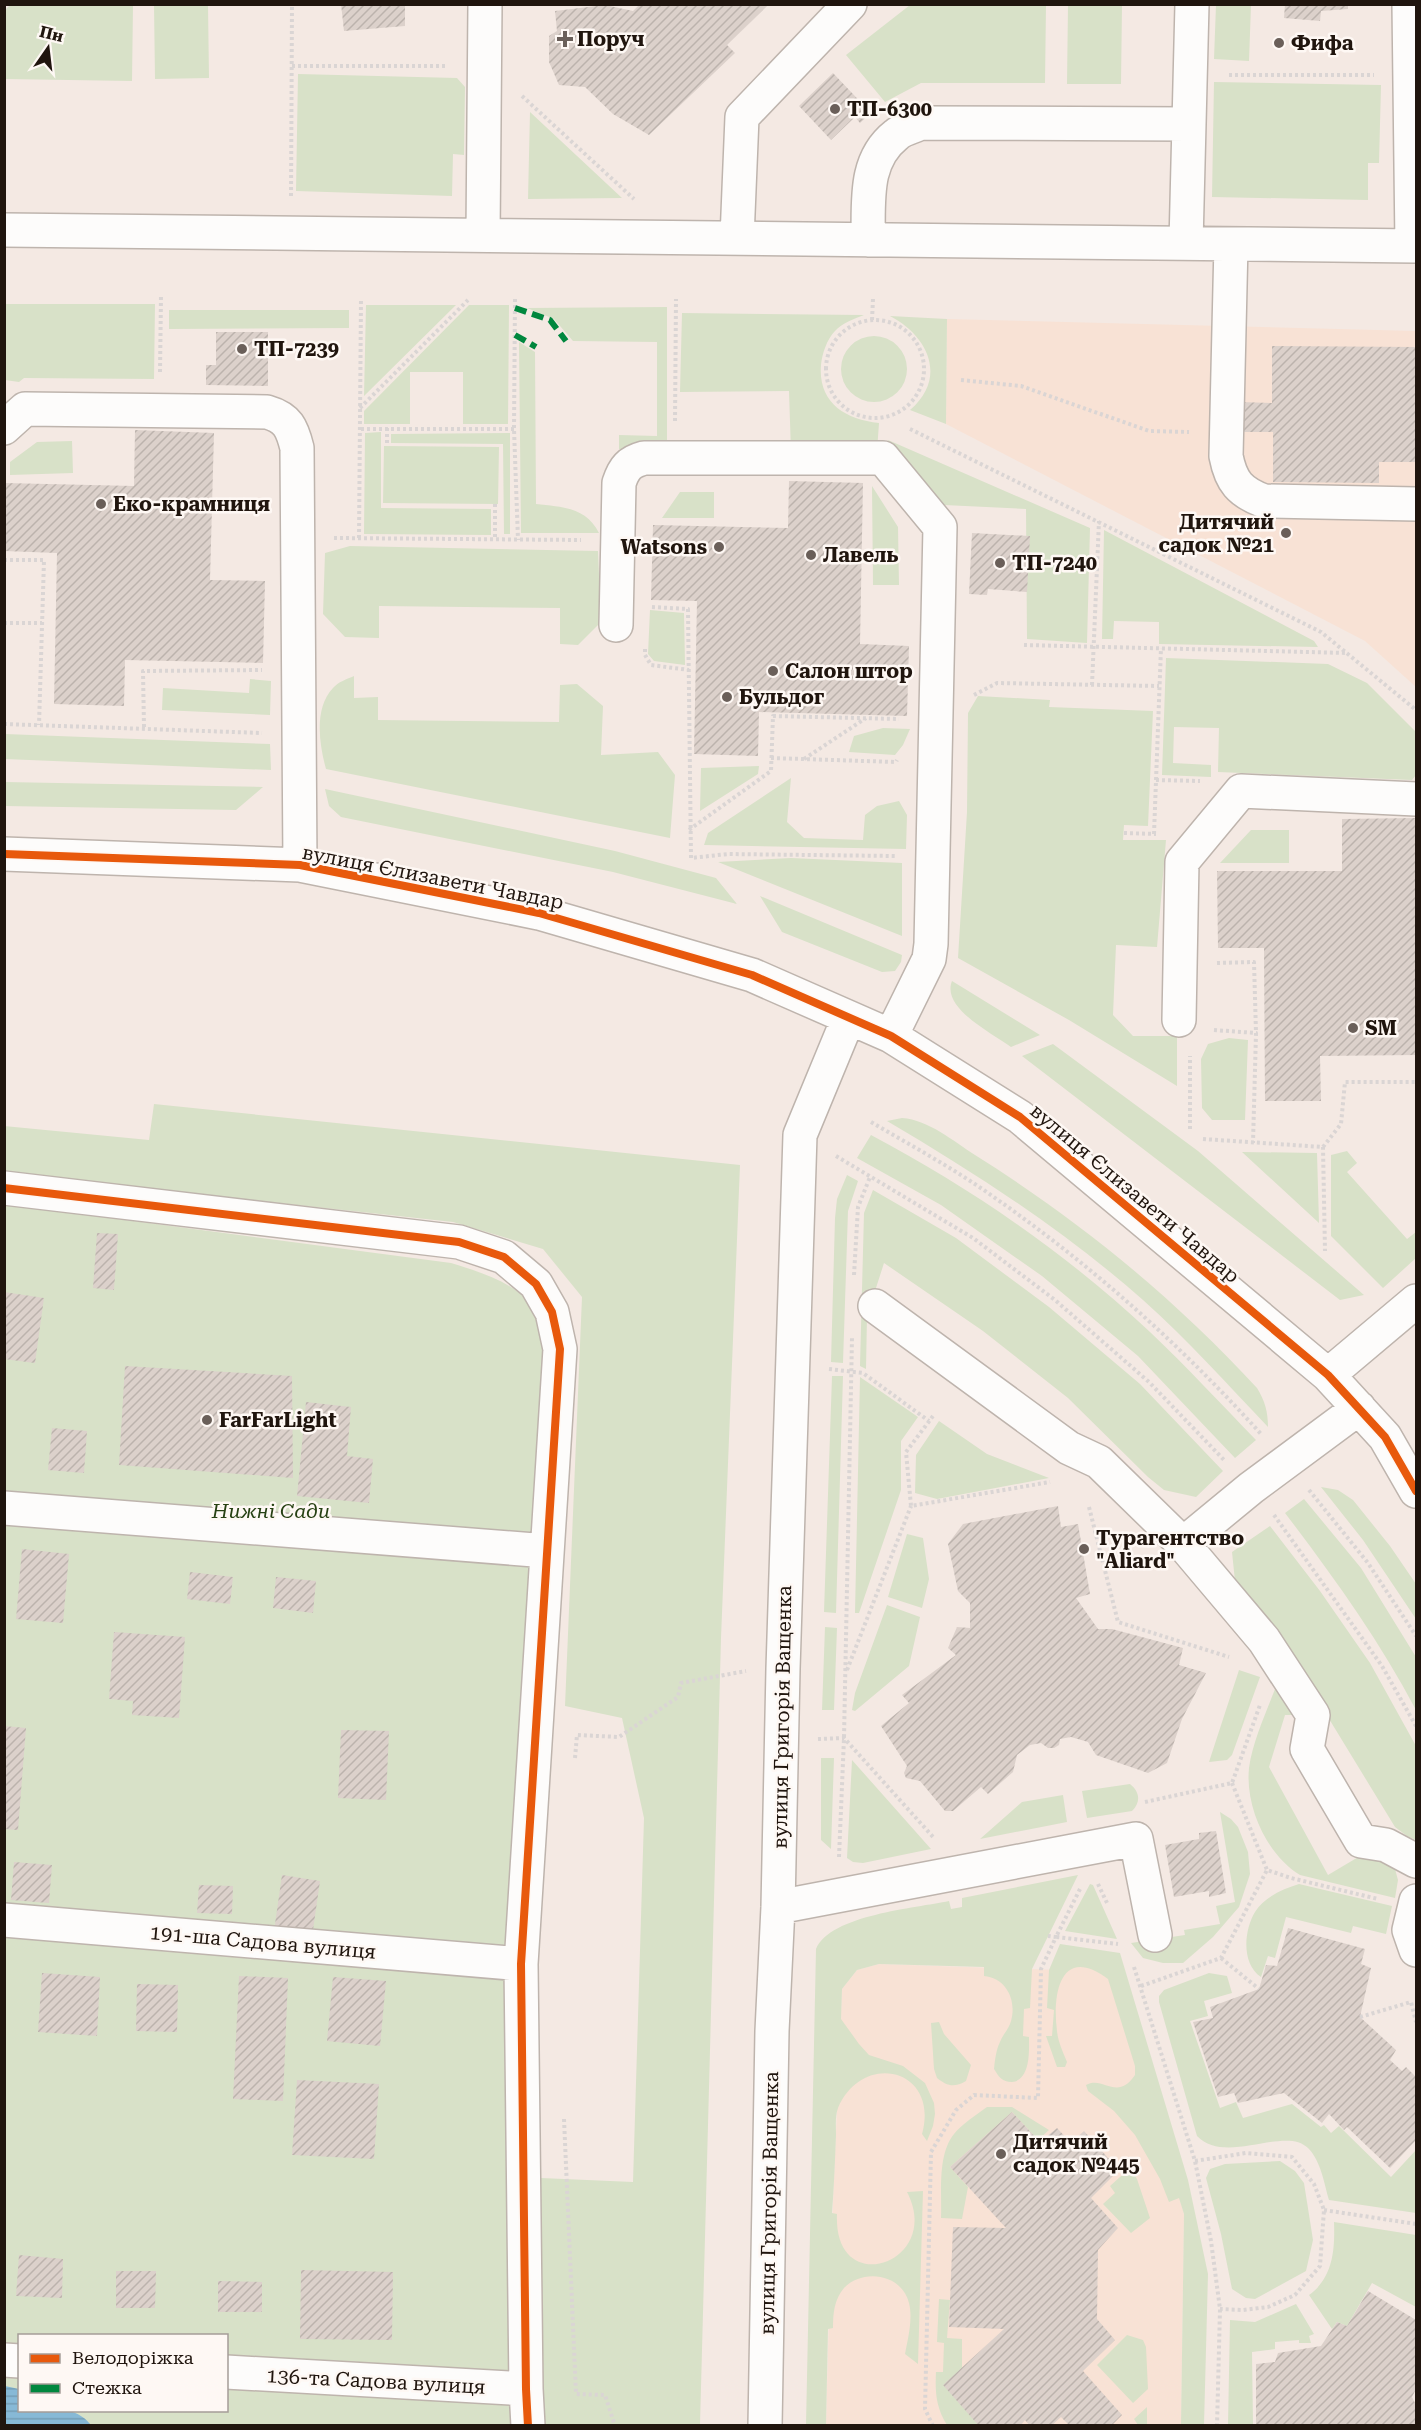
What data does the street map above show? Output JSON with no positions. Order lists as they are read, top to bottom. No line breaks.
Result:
{"streets":{"street":["вулиця Єлизавети Чавдар","вулиця Григорія Ващенка","191-ша Садова вулиця","136-та Садова вулиця"]},"crossings":[["вулиця Єлизавети Чавдар","вулиця Григорія Ващенка"]],"parks":["Нижні Сади"],"places":{"health":["Поруч"],"other":["Фифа","ТП-6300","ТП-7239","Еко-крамниця","Дитячий садок №21","Watsons","Лавель","ТП-7240","Салон штор","Бульдог","SM","FarFarLight","Турагентство \"Aliard\"","Дитячий садок №445"]},"legend":["Велодоріжка","Стежка"],"north":"top"}
